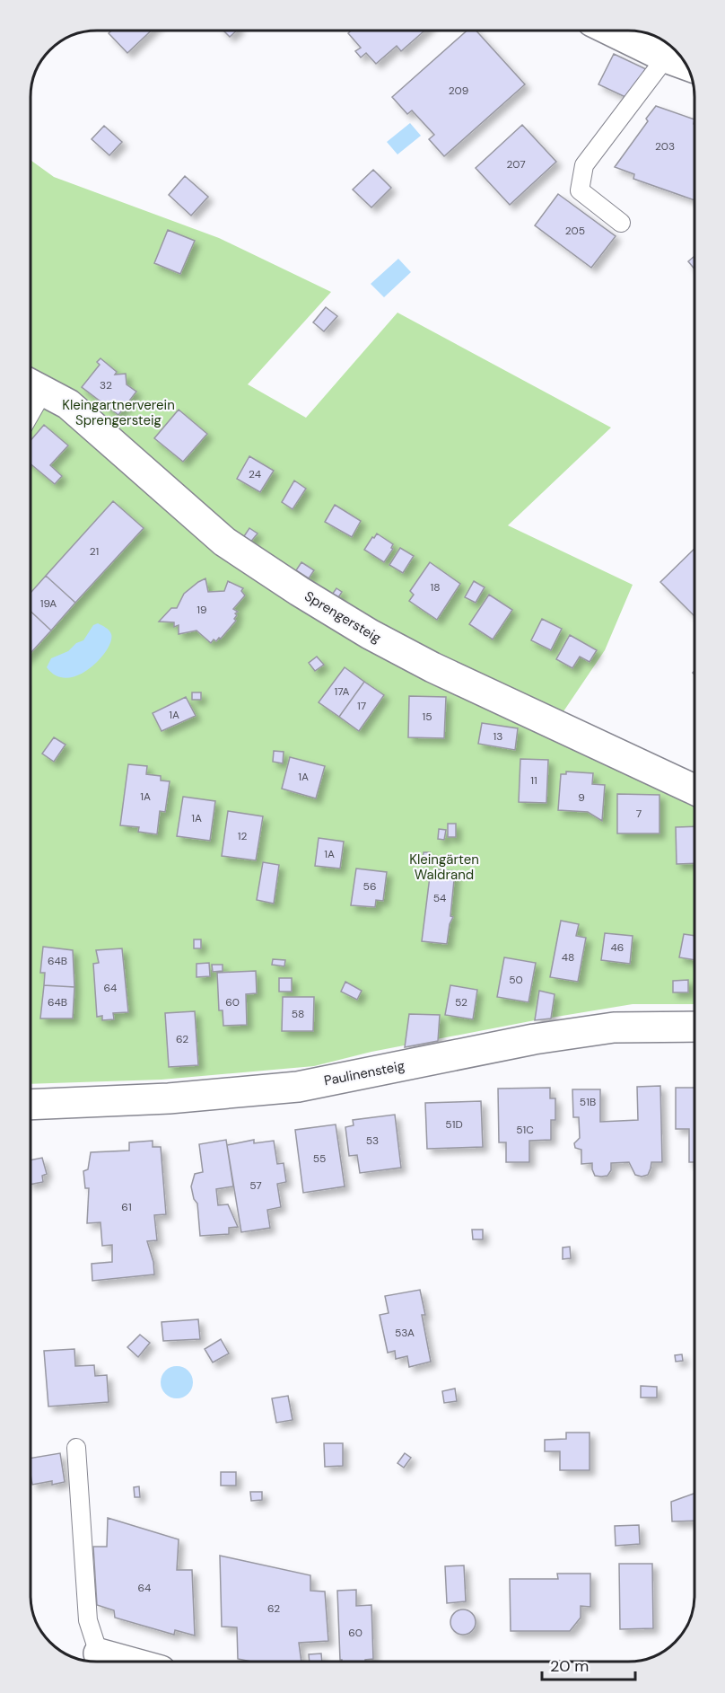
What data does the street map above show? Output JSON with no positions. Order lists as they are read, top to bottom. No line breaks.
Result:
{"streets":{"street":["Sprengersteig","Paulinensteig"]},"parks":["Kleingartnerverein Sprengersteig","Kleingärten Waldrand"],"house_numbers":["209","203","207","205","32","24","21","18","19A","19","17A","17","1A","15","13","1A","11","1A","9","7","1A","12","1A","56","54","46","48","64B","50","64","64B","60","52","58","62","51B","51D","51C","53","55","57","61","53A","64","62","60"],"scale_bar":"20 m"}
